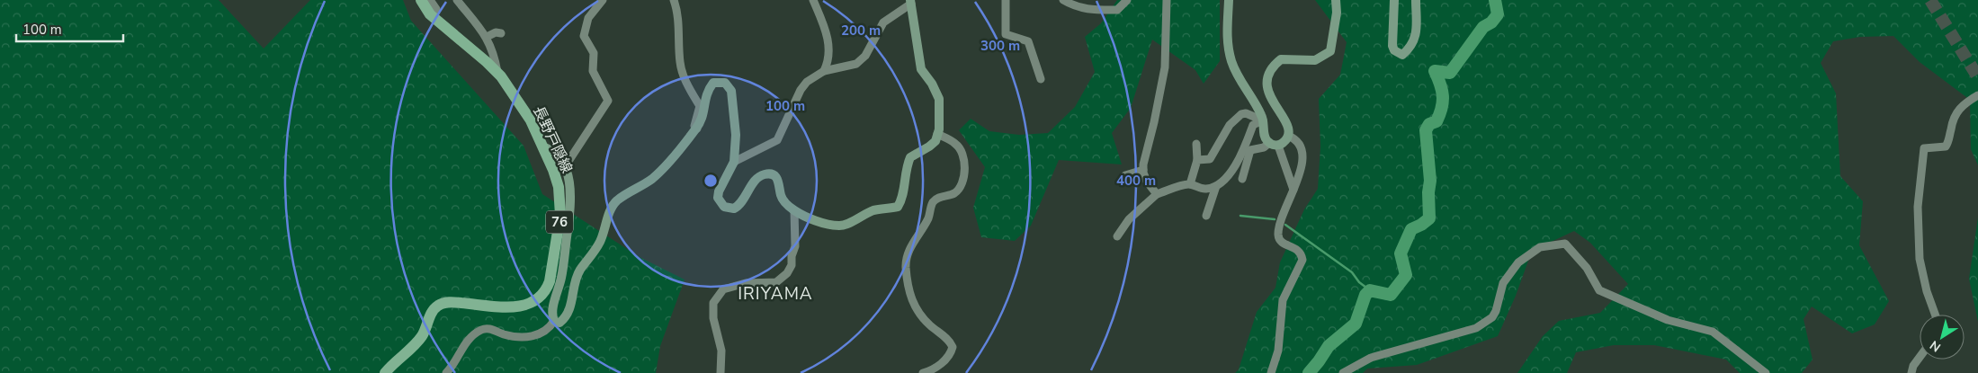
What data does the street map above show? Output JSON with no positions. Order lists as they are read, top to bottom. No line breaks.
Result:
{"streets":{"main road":["長野戸隠線","76"]},"districts":["IRIYAMA"],"scale_bar":"100 m","north":"bottom left","rings":["200 m","300 m","100 m","400 m"]}
